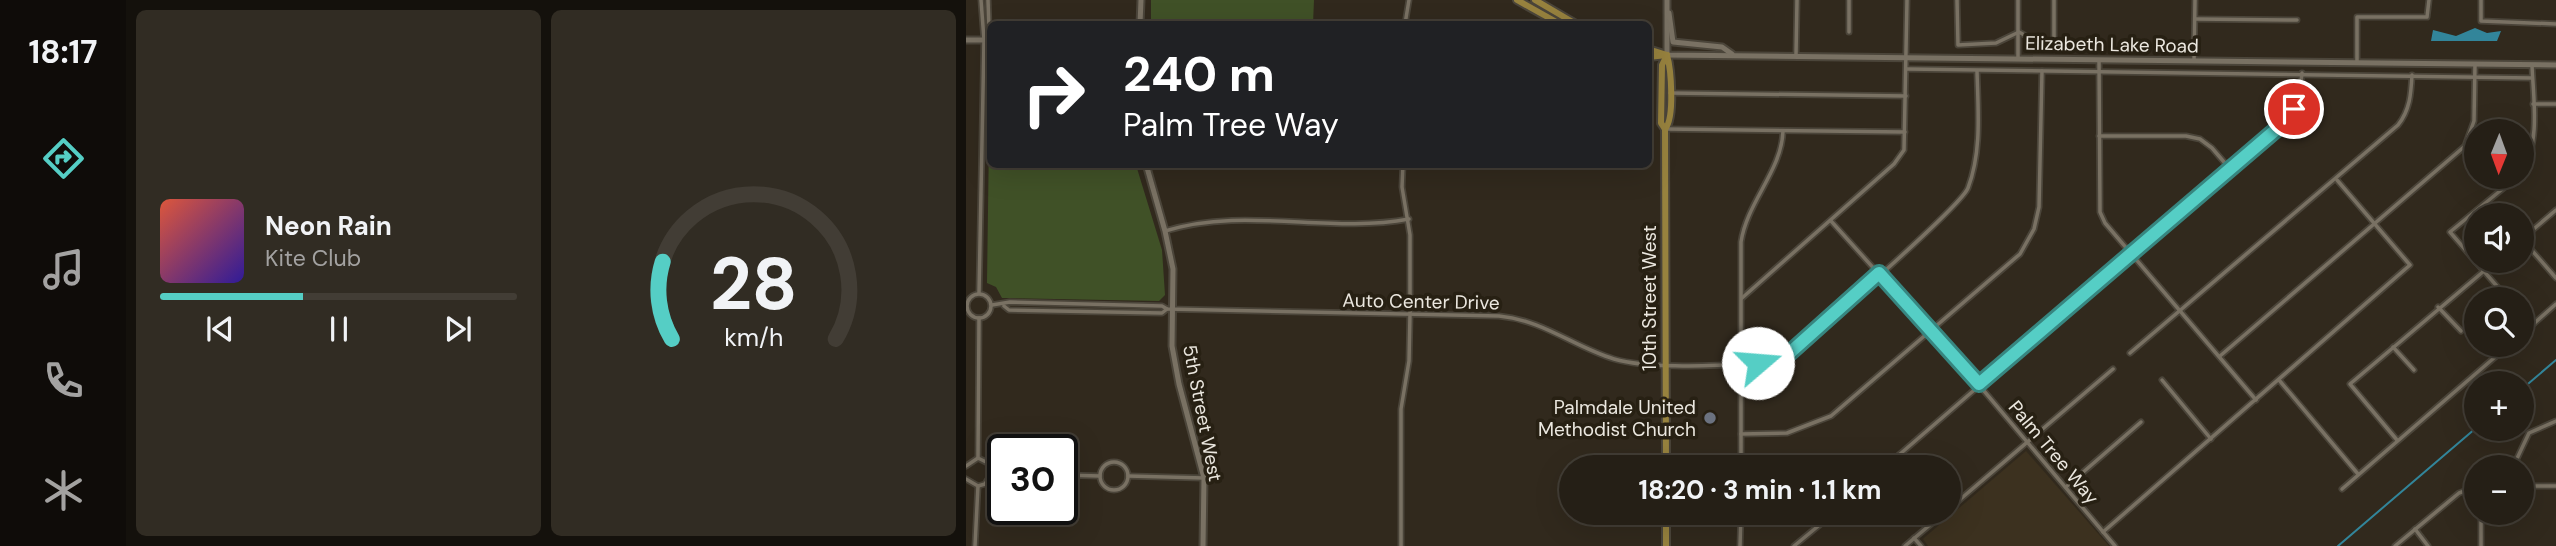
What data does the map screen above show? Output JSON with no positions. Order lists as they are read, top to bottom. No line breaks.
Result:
{"streets":{"main road":["Elizabeth Lake Road","10th Street West","5th Street West"],"street":["Auto Center Drive","Palm Tree Way"]},"crossings":[["Elizabeth Lake Road","10th Street West"],["10th Street West","Auto Center Drive"],["Auto Center Drive","5th Street West"],["Auto Center Drive","Palm Tree Way"]],"places":["Palmdale United Methodist Church"],"north":"bottom","page":{"tabs":"18:17","turn":["240 m","Palm Tree Way"],"map_buttons":["+","−"],"song":["Neon Rain","Kite Club"],"limit":"30","trip":"18:20 · 3 min · 1.1 km","gauge":["28","km/h"]}}
